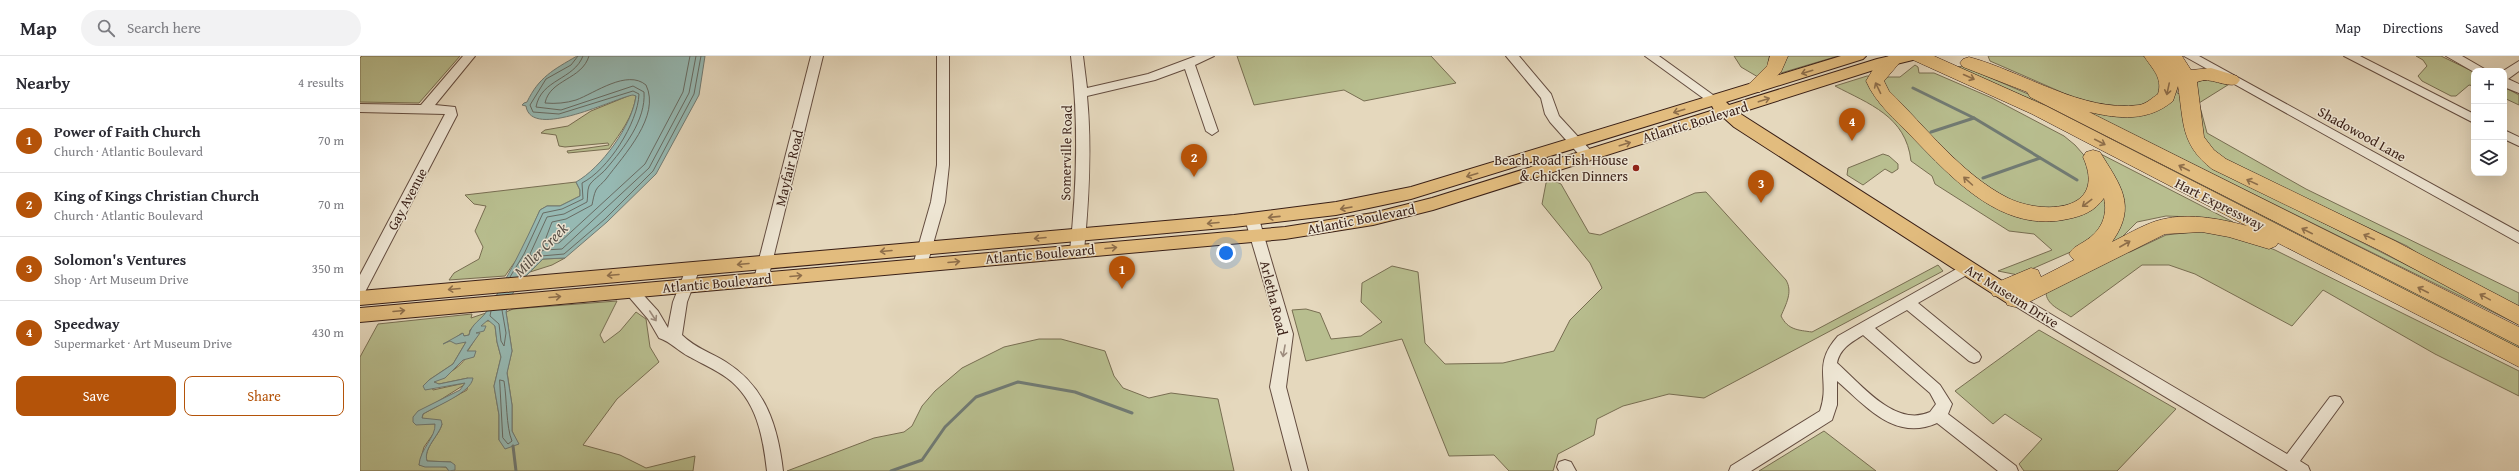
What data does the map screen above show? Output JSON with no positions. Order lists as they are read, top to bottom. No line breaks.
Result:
{"streets":{"highway":["Hart Expressway"],"main road":["Atlantic Boulevard","Art Museum Drive"],"street":["Shadowood Lane","Somerville Road","Mayfair Road","Gay Avenue","Arletha Road"]},"crossings":[["Atlantic Boulevard","Somerville Road"],["Atlantic Boulevard","Mayfair Road"],["Atlantic Boulevard","Art Museum Drive"],["Atlantic Boulevard","Arletha Road"]],"one_way":["Arletha Road"],"water":["Miller Creek"],"places":["Beach Road Fish House & Chicken Dinners"],"page":{"header":"Map","search":"Search here","nav":["Map","Directions","Saved"],"heading":["Nearby","4 results"],"map_buttons":["+","−"],"list":[{"mark":"1","name":"Power of Faith Church","note":"Church · Atlantic Boulevard","value":"70 m"},{"mark":"2","name":"King of Kings Christian Church","note":"Church · Atlantic Boulevard","value":"70 m"},{"mark":"3","name":"Solomon's Ventures","note":"Shop · Art Museum Drive","value":"350 m"},{"mark":"4","name":"Speedway","note":"Supermarket · Art Museum Drive","value":"430 m"}],"pins":["4","2","3","1"],"buttons":["Save","Share"]}}
